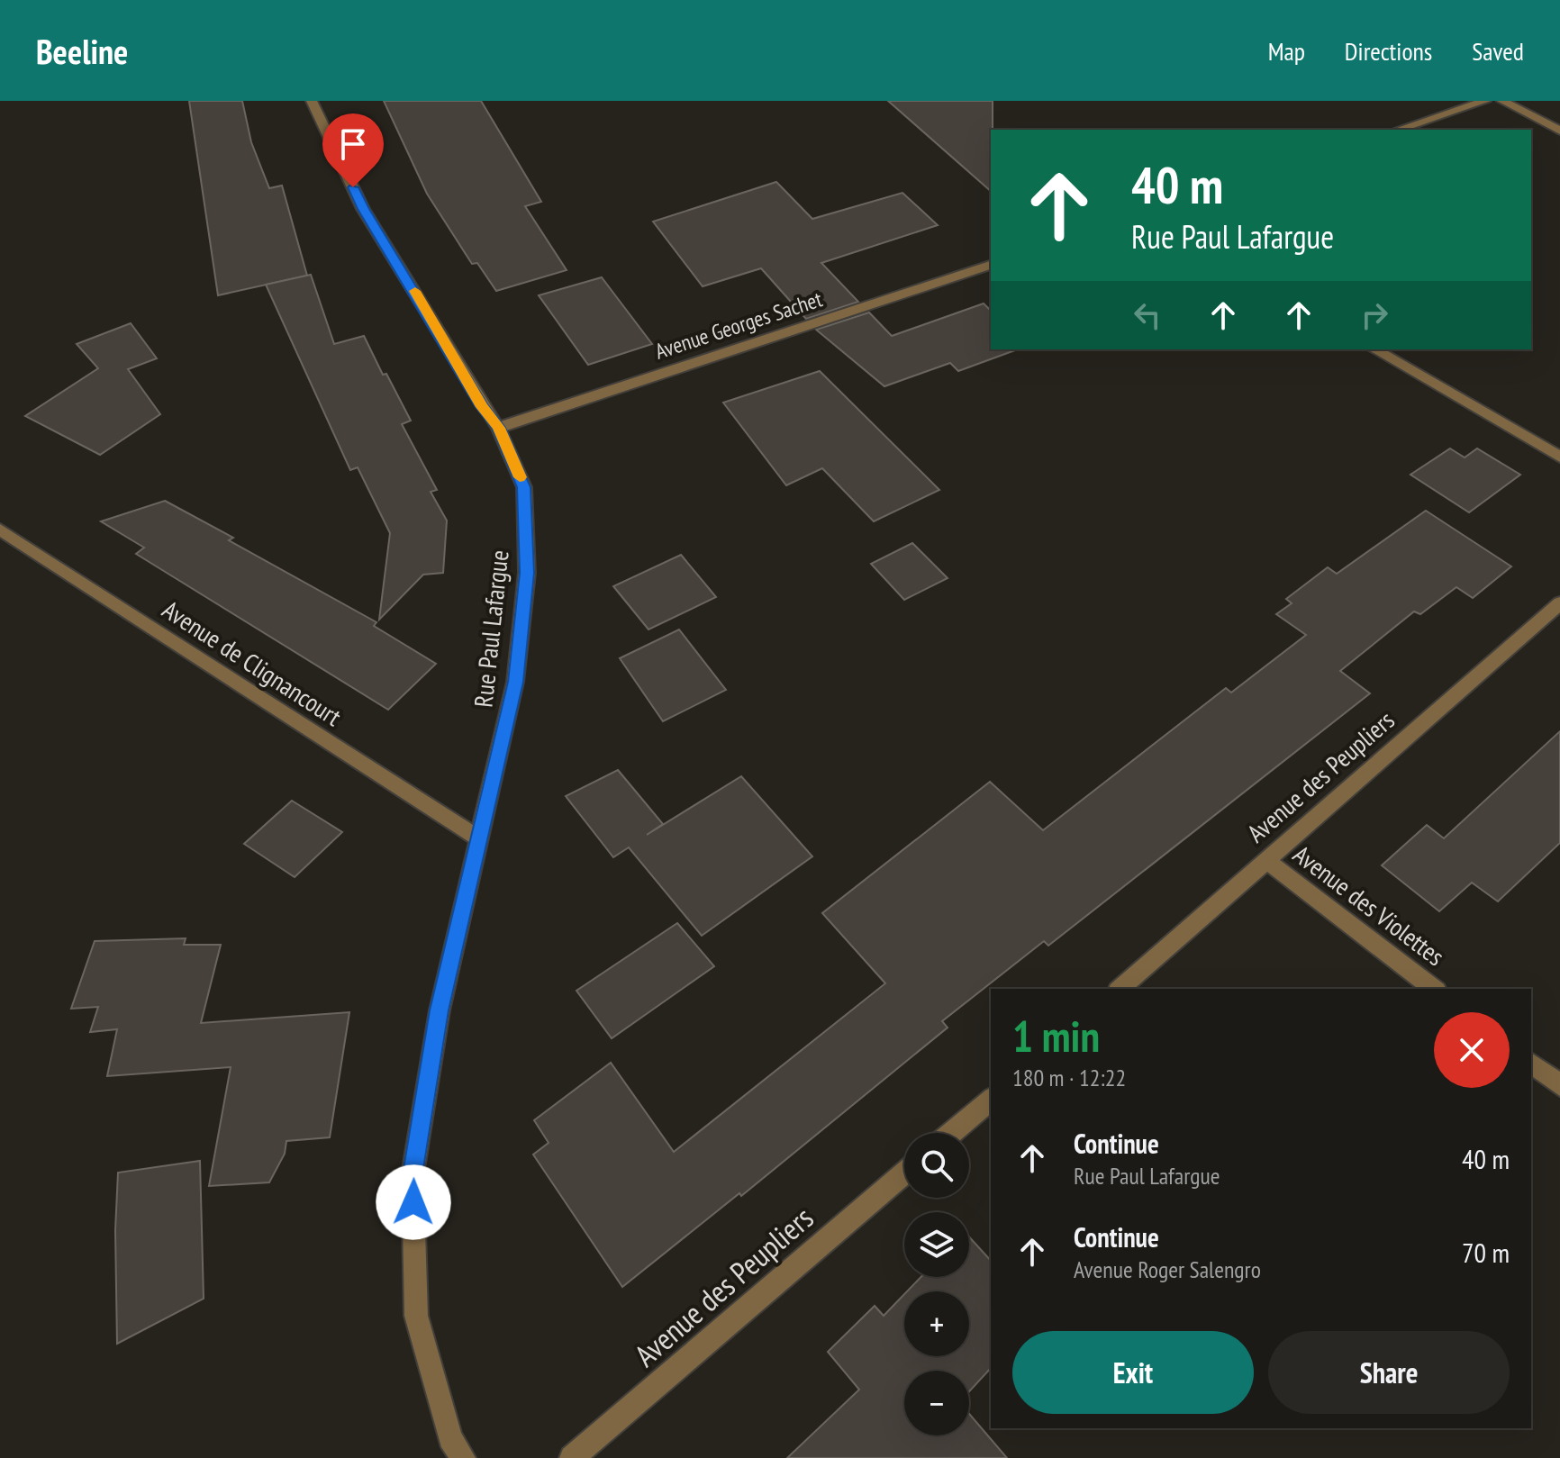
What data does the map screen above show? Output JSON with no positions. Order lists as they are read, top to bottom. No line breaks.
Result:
{"streets":{"street":["Avenue Georges Sachet","Rue Paul Lafargue","Avenue de Clignancourt","Avenue des Peupliers","Avenue des Violettes"]},"crossings":[["Avenue Georges Sachet","Rue Paul Lafargue"],["Rue Paul Lafargue","Avenue de Clignancourt"],["Avenue des Peupliers","Avenue des Violettes"]],"page":{"header":"Beeline","nav":["Map","Directions","Saved"],"turn":["40 m","Rue Paul Lafargue"],"heading":["1 min","180 m · 12:22"],"list":[{"name":"Continue","note":"Rue Paul Lafargue","value":"40 m"},{"name":"Continue","note":"Avenue Roger Salengro","value":"70 m"}],"map_buttons":["+","−"],"buttons":["Exit","Share"]}}
